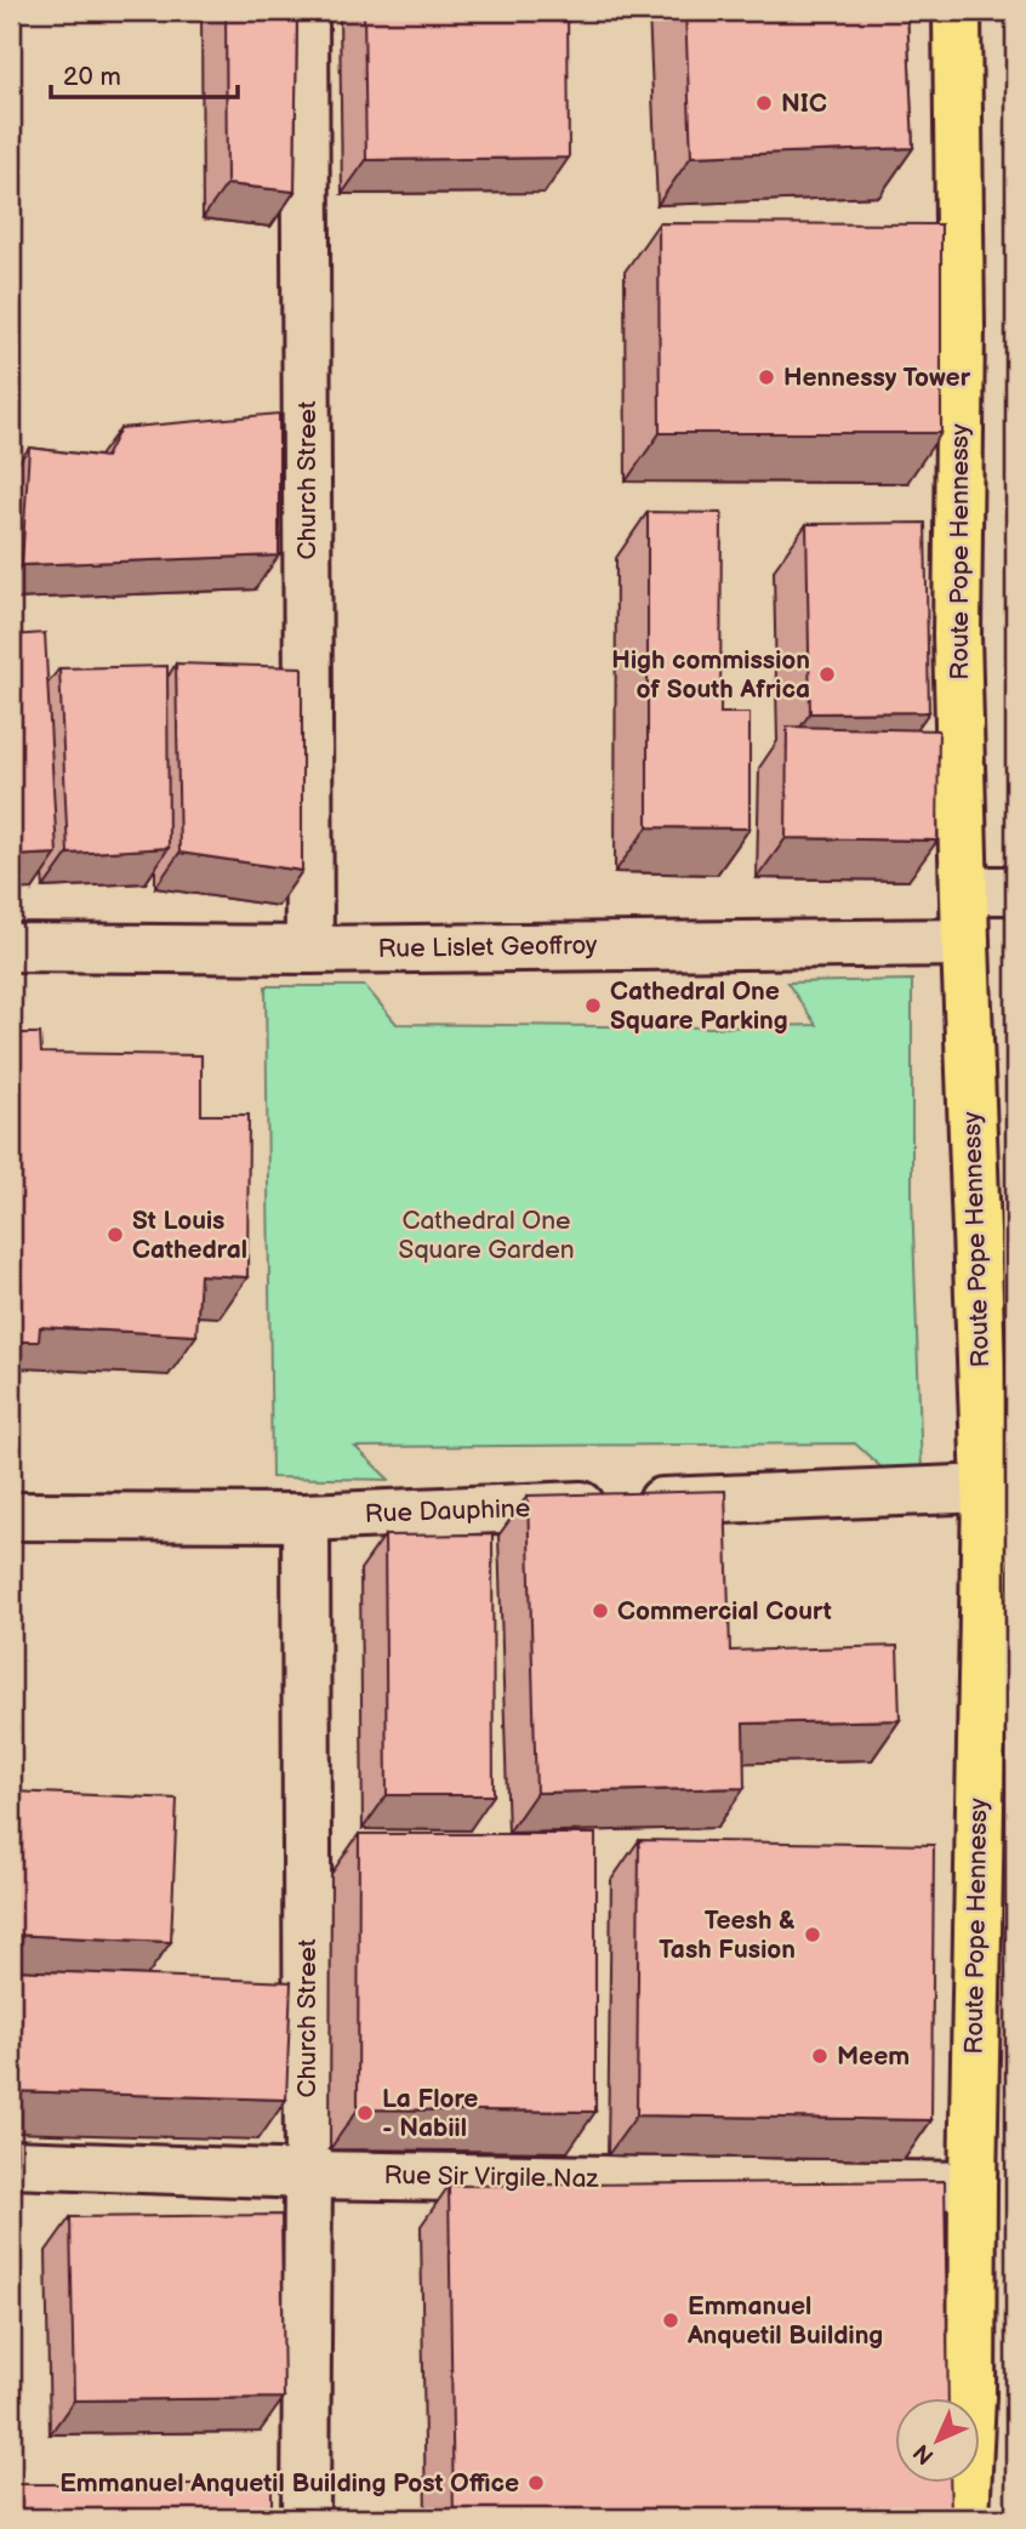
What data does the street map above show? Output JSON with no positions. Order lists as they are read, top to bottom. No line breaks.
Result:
{"streets":{"main road":["Route Pope Hennessy"],"street":["Church Street","Rue Lislet Geoffroy","Rue Dauphine","Rue Sir Virgile Naz"]},"crossings":[["Church Street","Rue Lislet Geoffroy"],["Church Street","Rue Dauphine"],["Church Street","Rue Sir Virgile Naz"],["Route Pope Hennessy","Rue Lislet Geoffroy"],["Route Pope Hennessy","Rue Dauphine"],["Route Pope Hennessy","Rue Sir Virgile Naz"]],"parks":["Cathedral One Square Garden"],"places":["NIC","Hennessy Tower","High commission of South Africa","Cathedral One Square Parking","St Louis Cathedral","Commercial Court","Teesh & Tash Fusion","Meem","La Flore - Nabiil","Emmanuel Anquetil Building","Emmanuel Anquetil Building Post Office"],"scale_bar":"20 m","north":"bottom left"}
